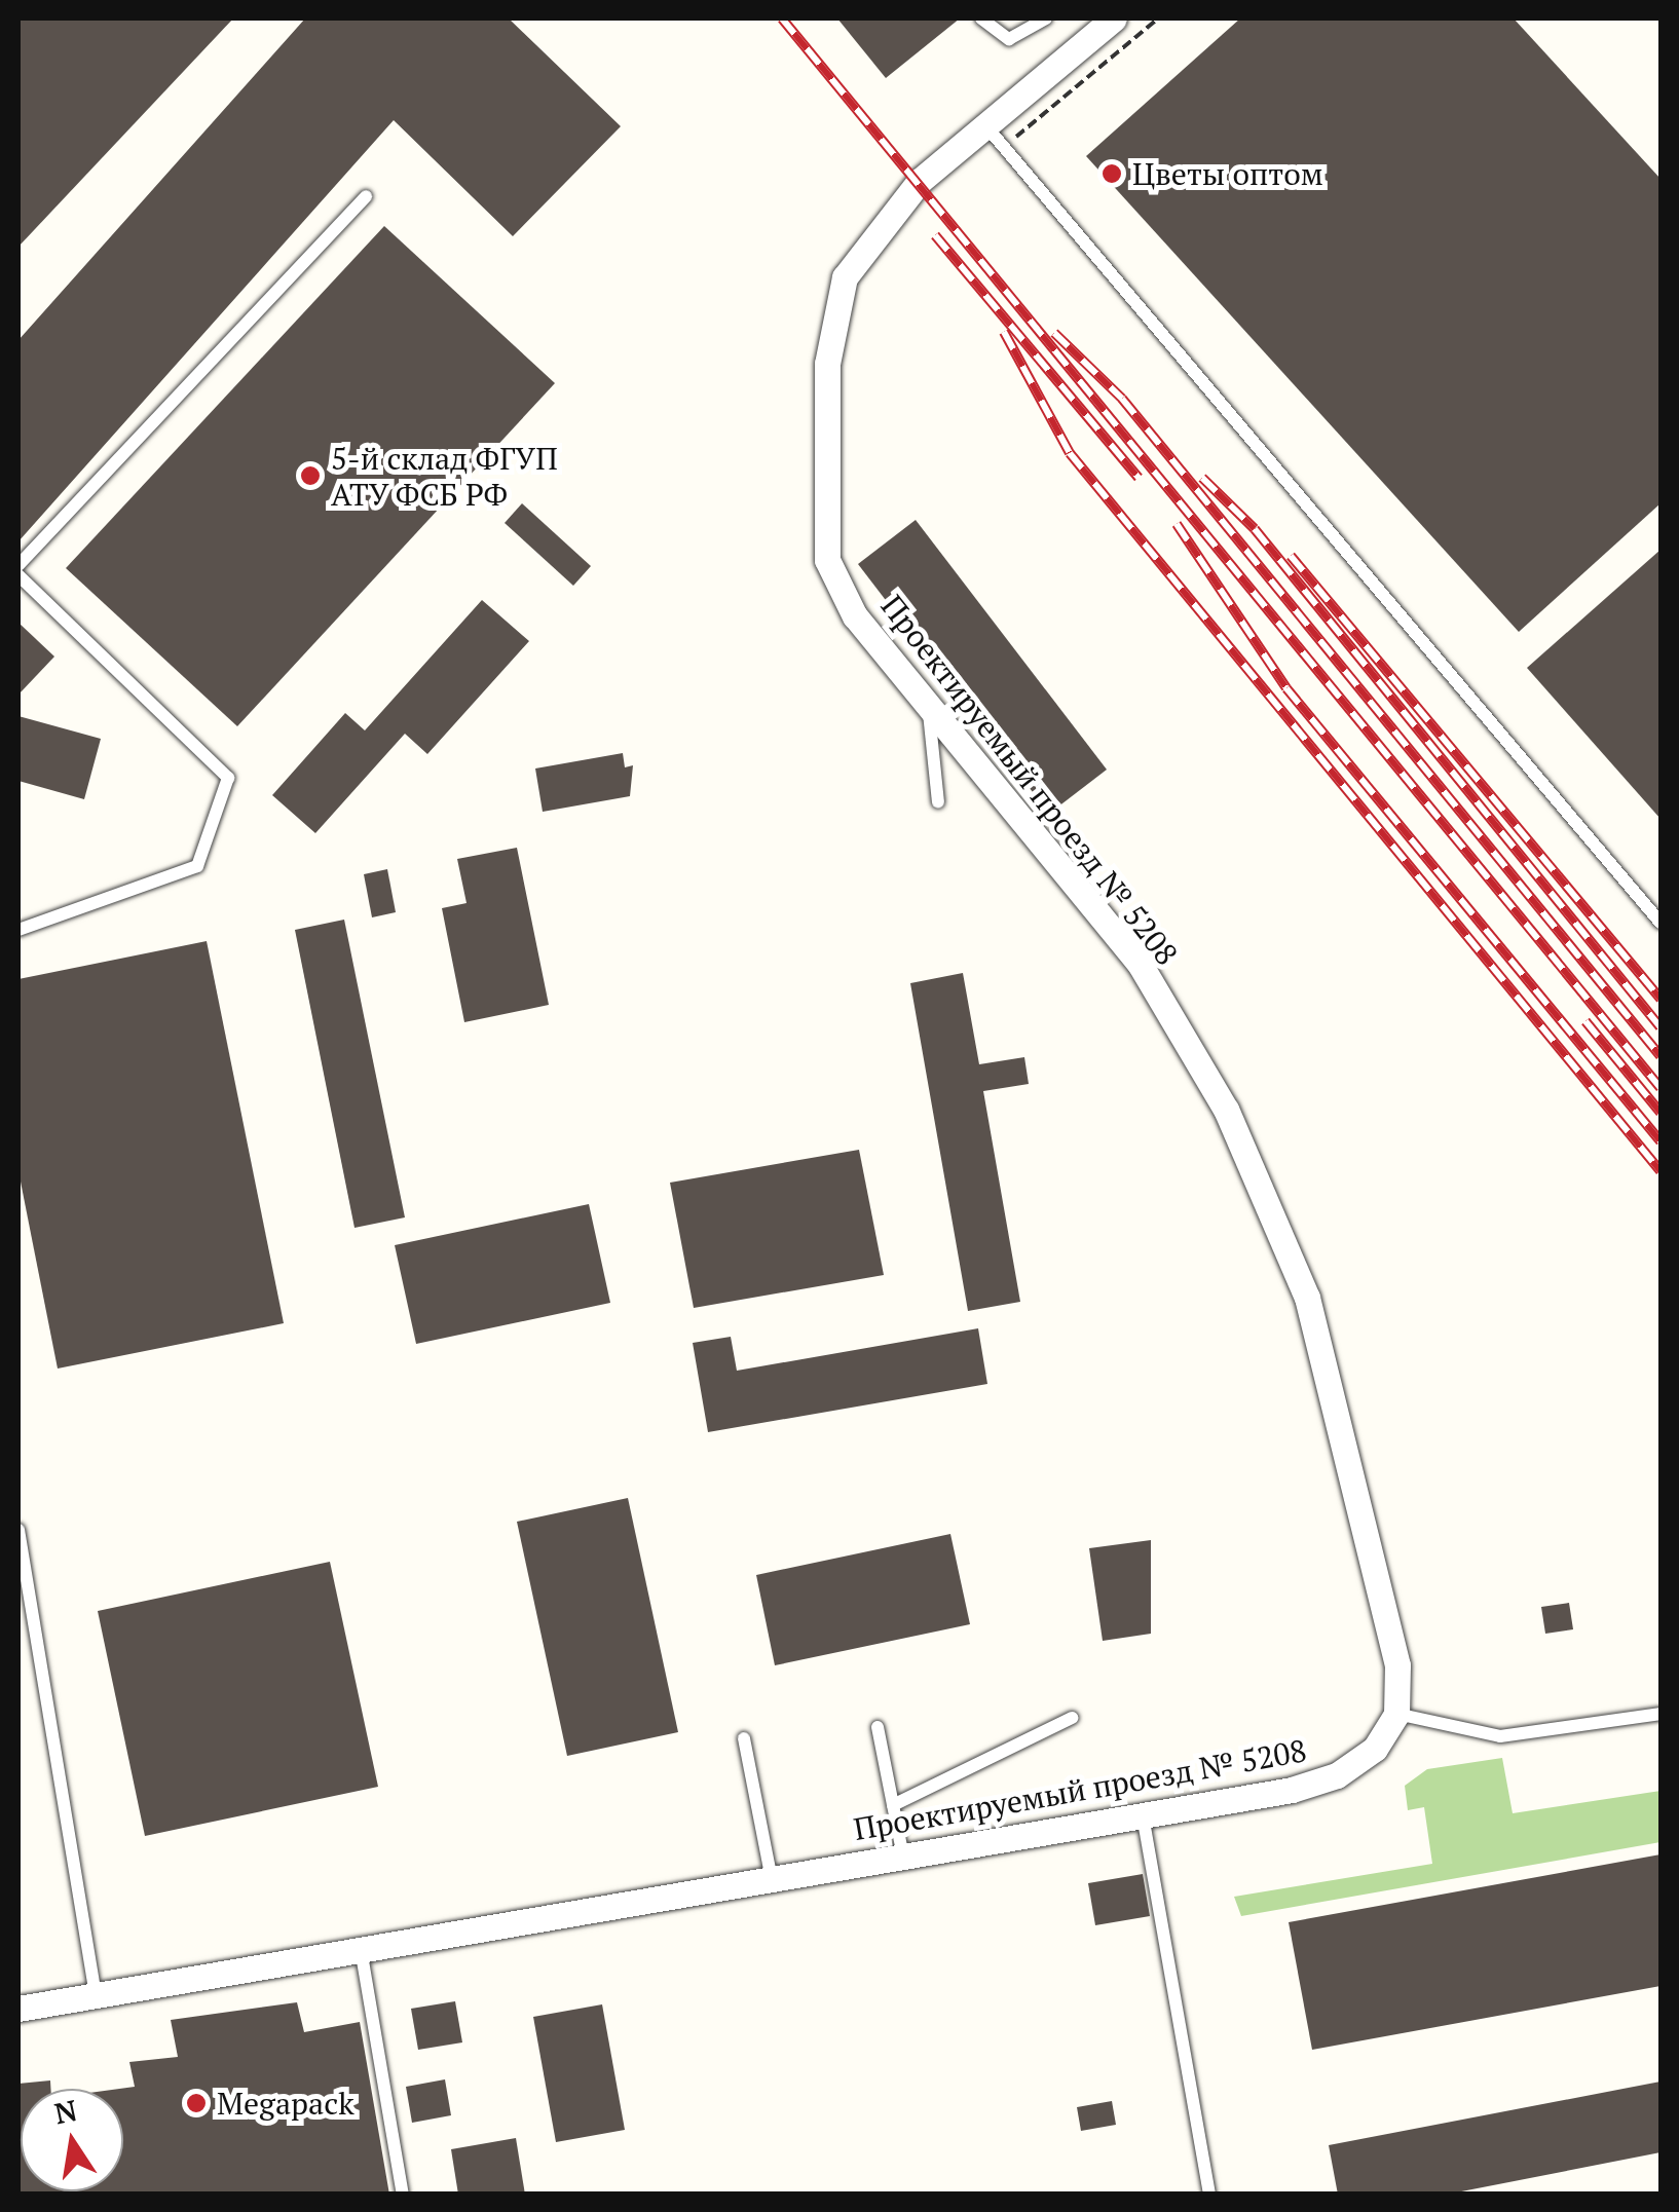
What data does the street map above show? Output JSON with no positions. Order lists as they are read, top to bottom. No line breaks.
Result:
{"streets":{"street":["Проектируемый проезд № 5208"]},"places":["Цветы оптом","5-й склад ФГУП АТУ ФСБ РФ","Megapack"],"north":"top"}
